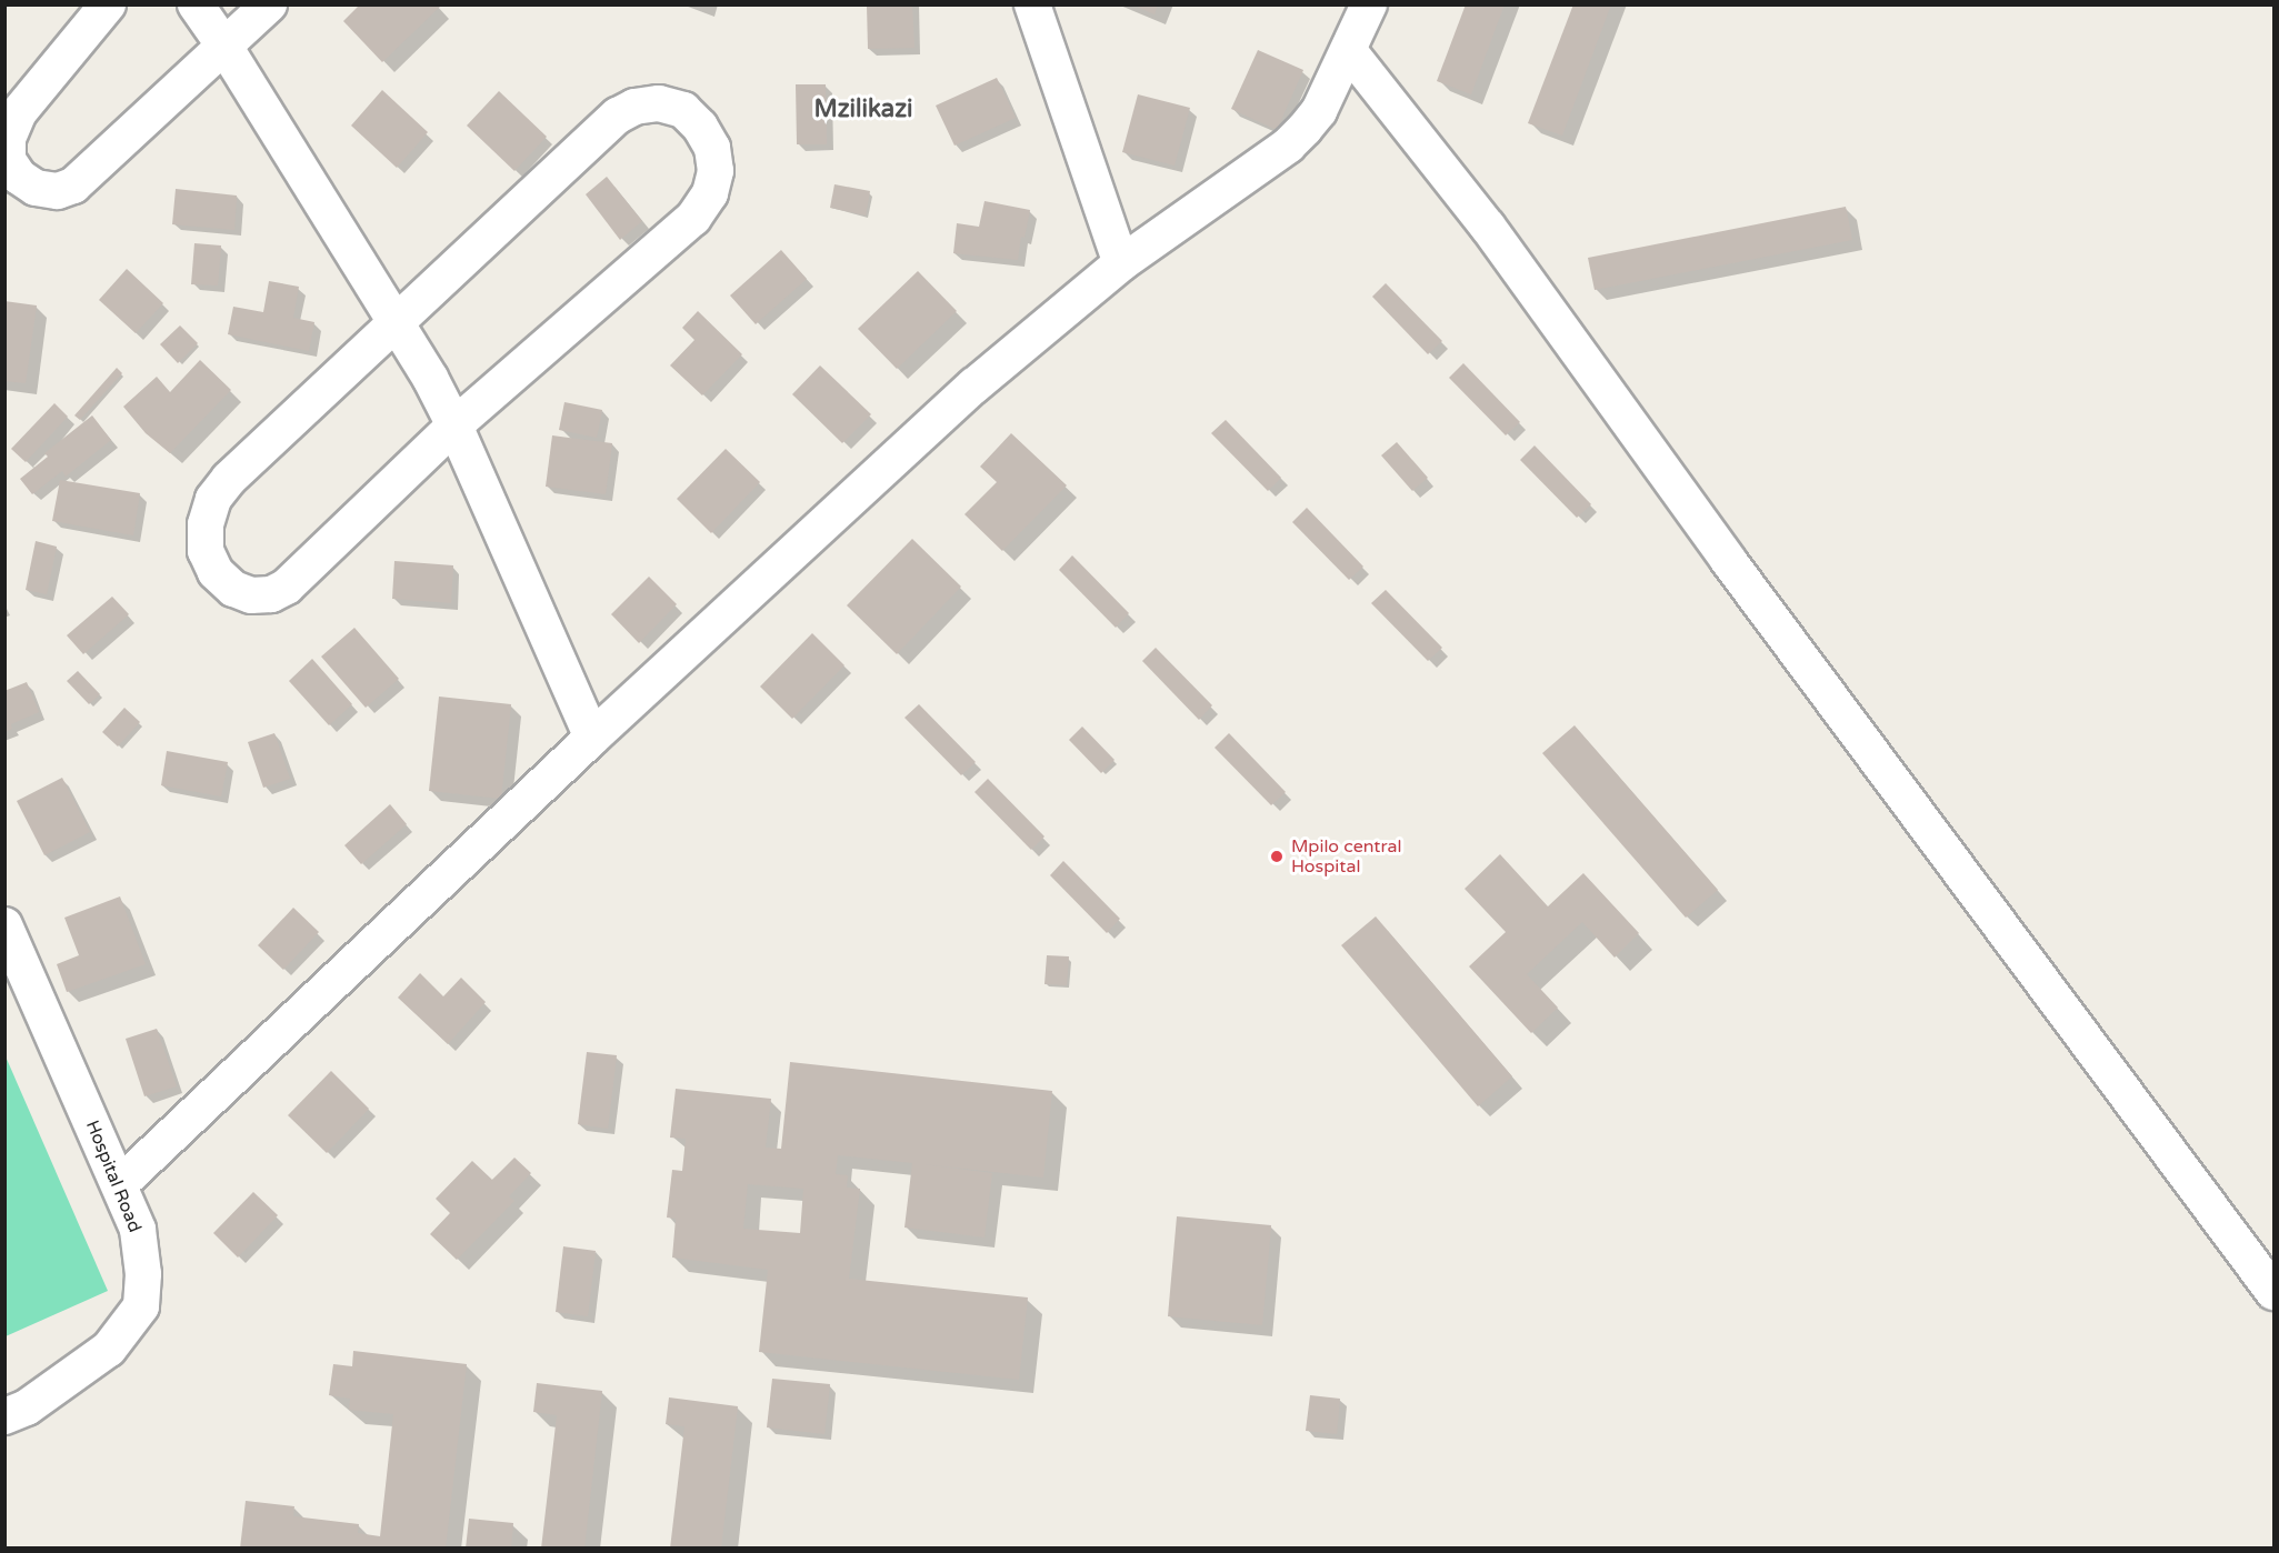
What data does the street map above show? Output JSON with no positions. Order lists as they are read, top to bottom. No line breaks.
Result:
{"streets":{"street":["Hospital Road"]},"districts":["Mzilikazi"],"places":["Mpilo central Hospital"]}
